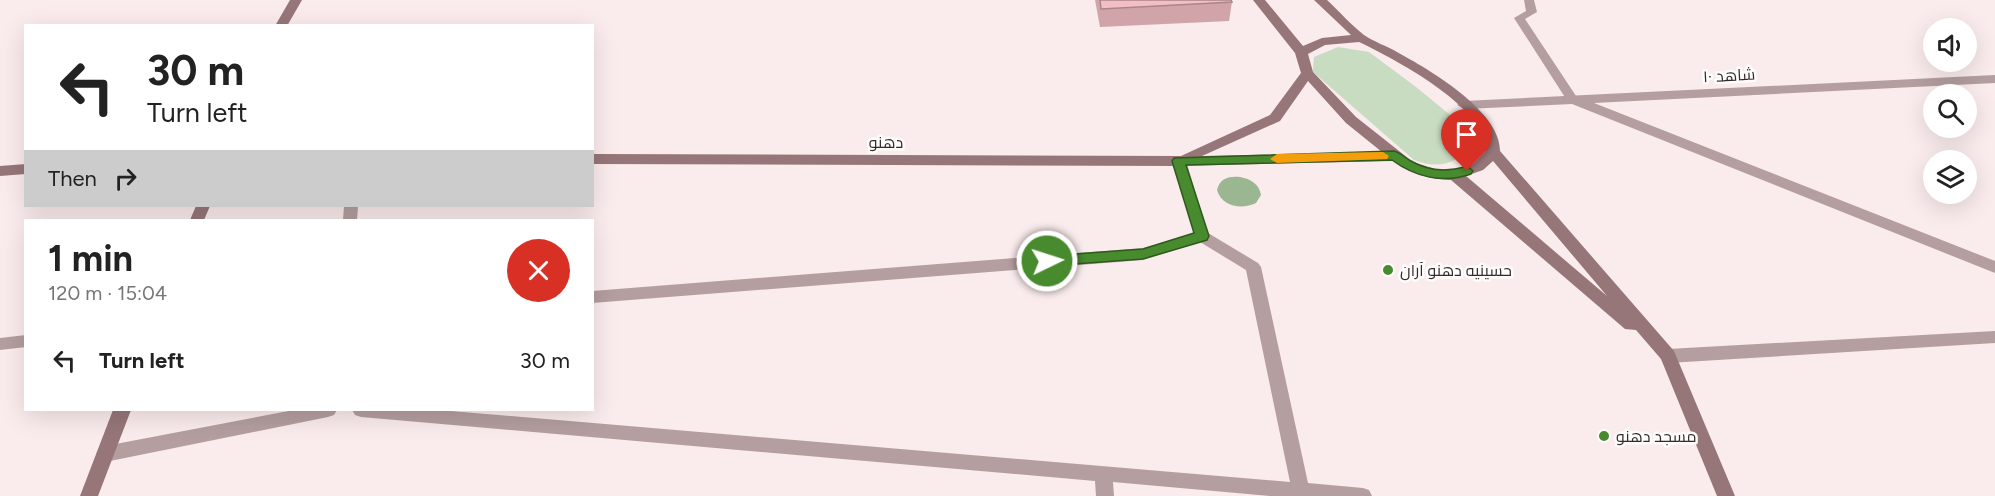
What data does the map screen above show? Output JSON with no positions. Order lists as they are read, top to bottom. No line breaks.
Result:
{"streets":{"street":["شاهد ۱۰","دهنو"]},"places":["حسینیه دهنو آران","مسجد دهنو"],"page":{"turn":["30 m","Turn left"],"then":"Then","heading":["1 min","120 m · 15:04"],"list":[{"name":"Turn left","value":"30 m"}]}}
